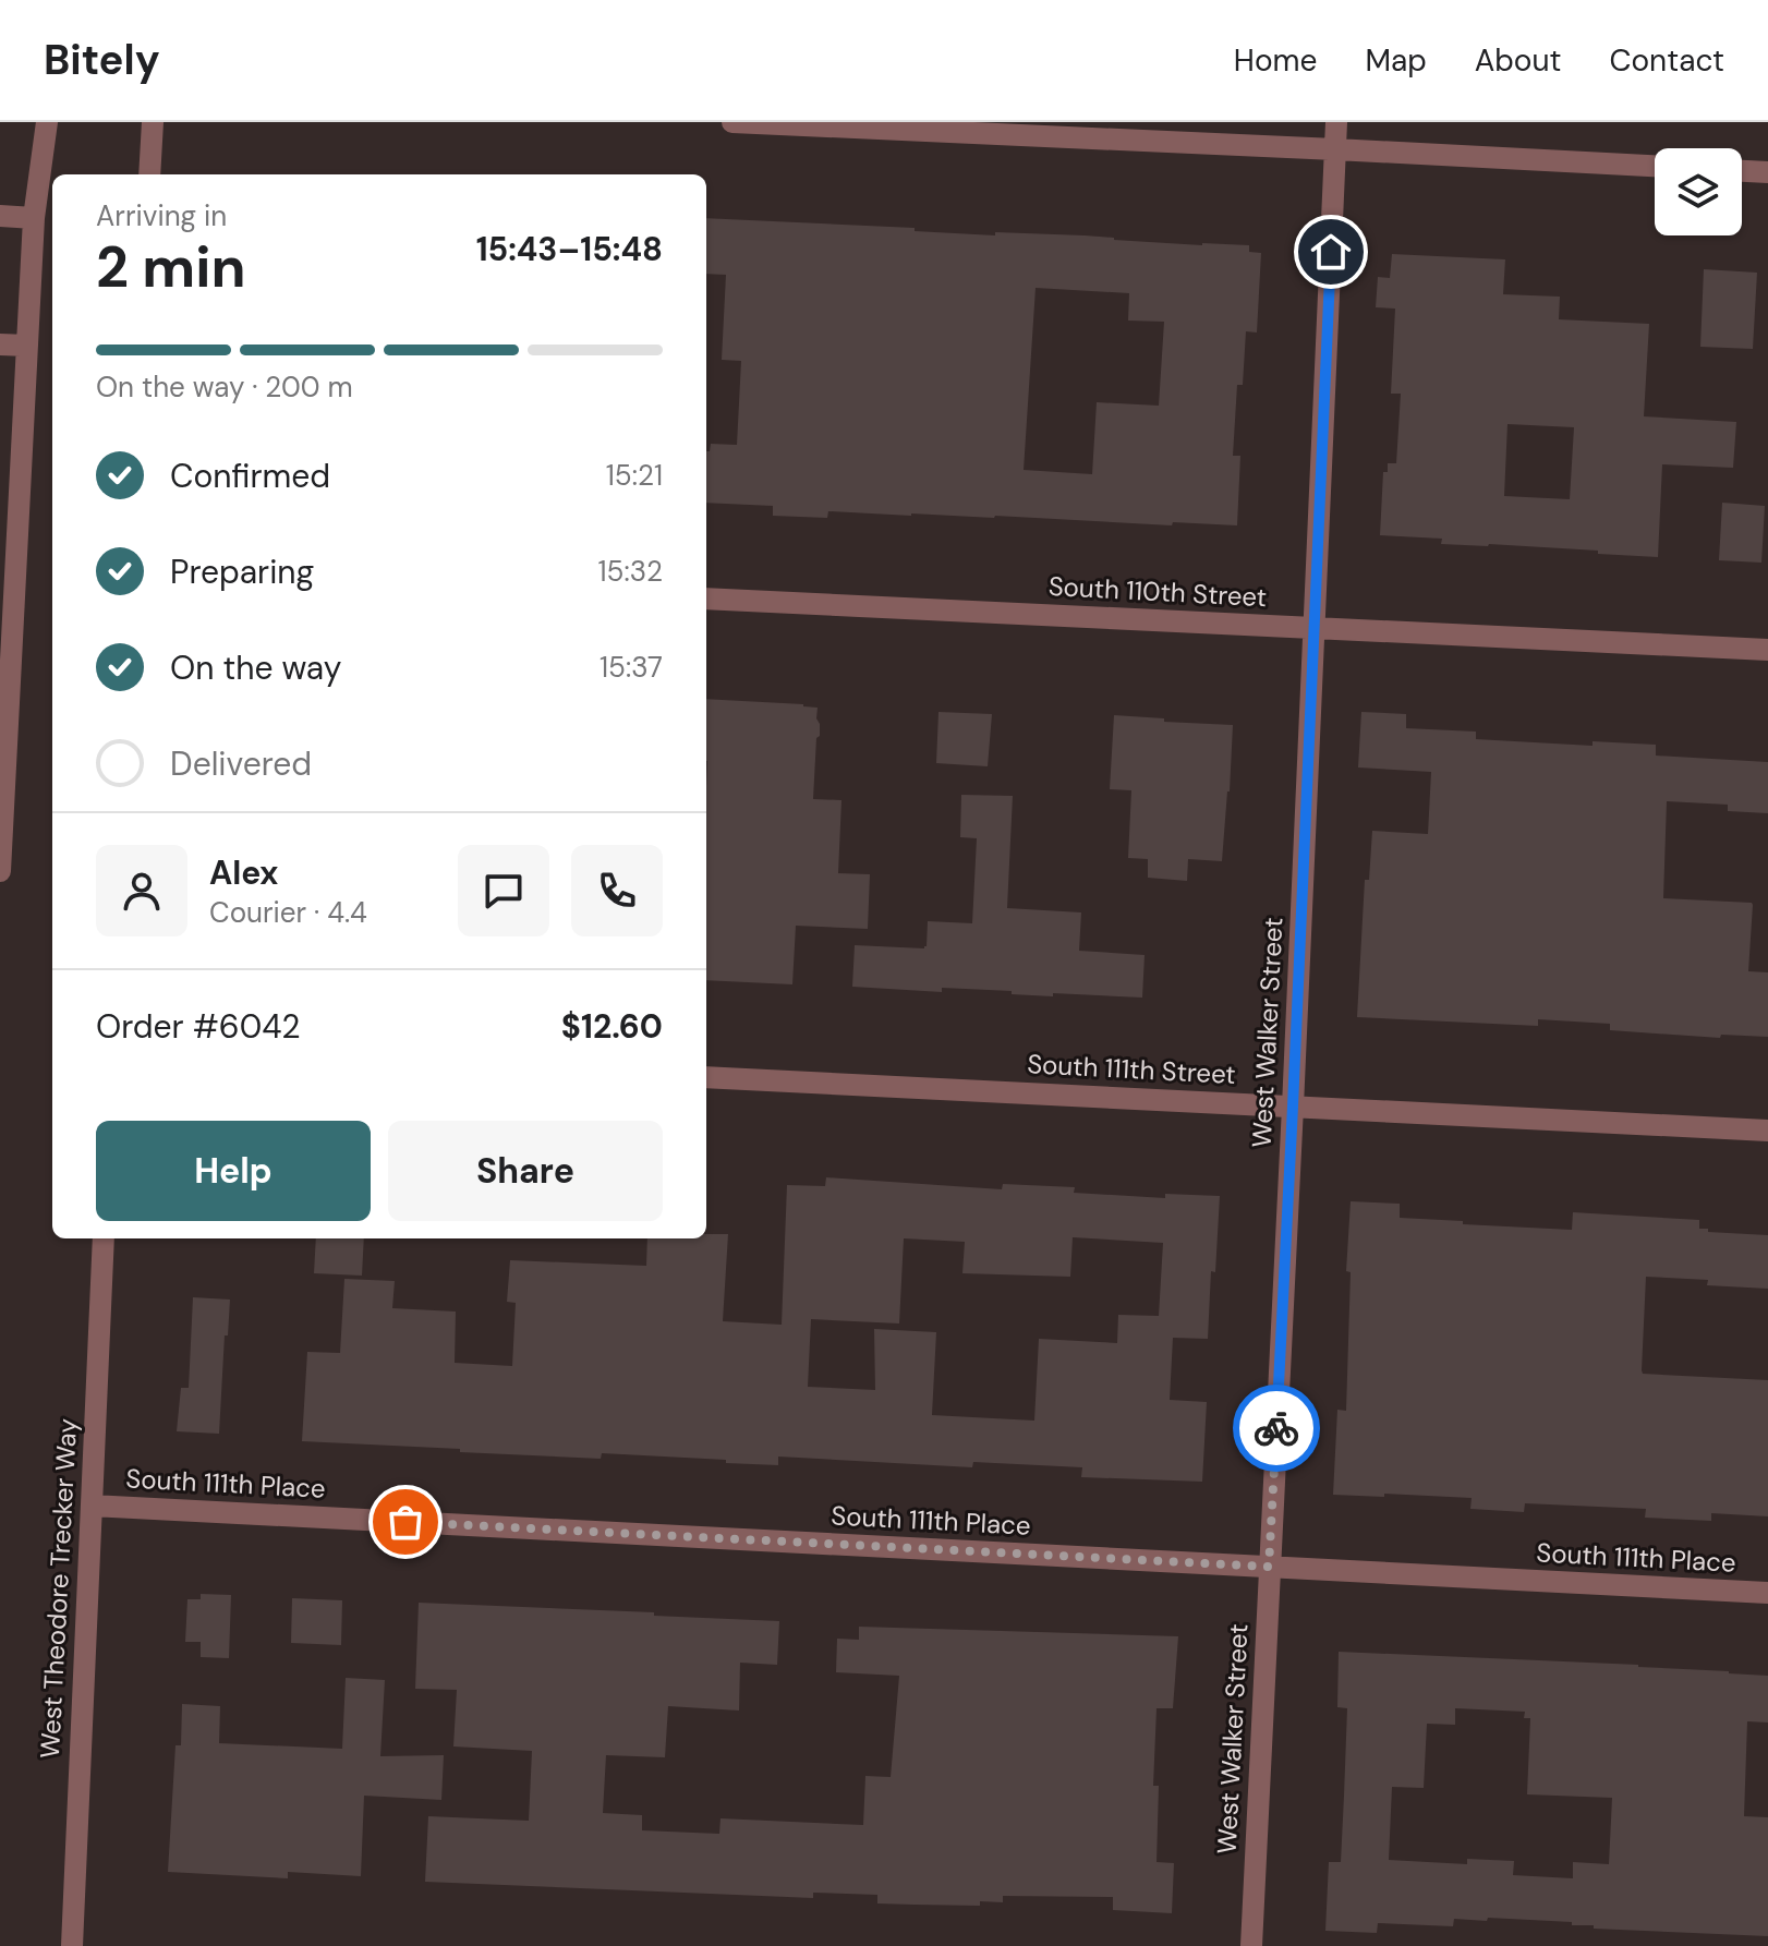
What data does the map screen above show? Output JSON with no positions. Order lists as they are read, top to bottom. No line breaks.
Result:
{"streets":{"street":["South 110th Street","West Walker Street","South 111th Street","South 111th Place","West Theodore Trecker Way"]},"crossings":[["South 110th Street","West Walker Street"],["West Walker Street","South 111th Street"],["West Walker Street","South 111th Place"],["South 111th Place","West Theodore Trecker Way"]],"page":{"header":"Bitely","nav":["Home","Map","About","Contact"],"heading":["2 min","Arriving in","15:43–15:48"],"panel":["Alex","Courier · 4.4","Order #6042","$12.60"],"bar":"On the way · 200 m","list":[["Confirmed","15:21"],["Preparing","15:32"],["On the way","15:37"],"Delivered"],"buttons":["Help","Share"]}}
